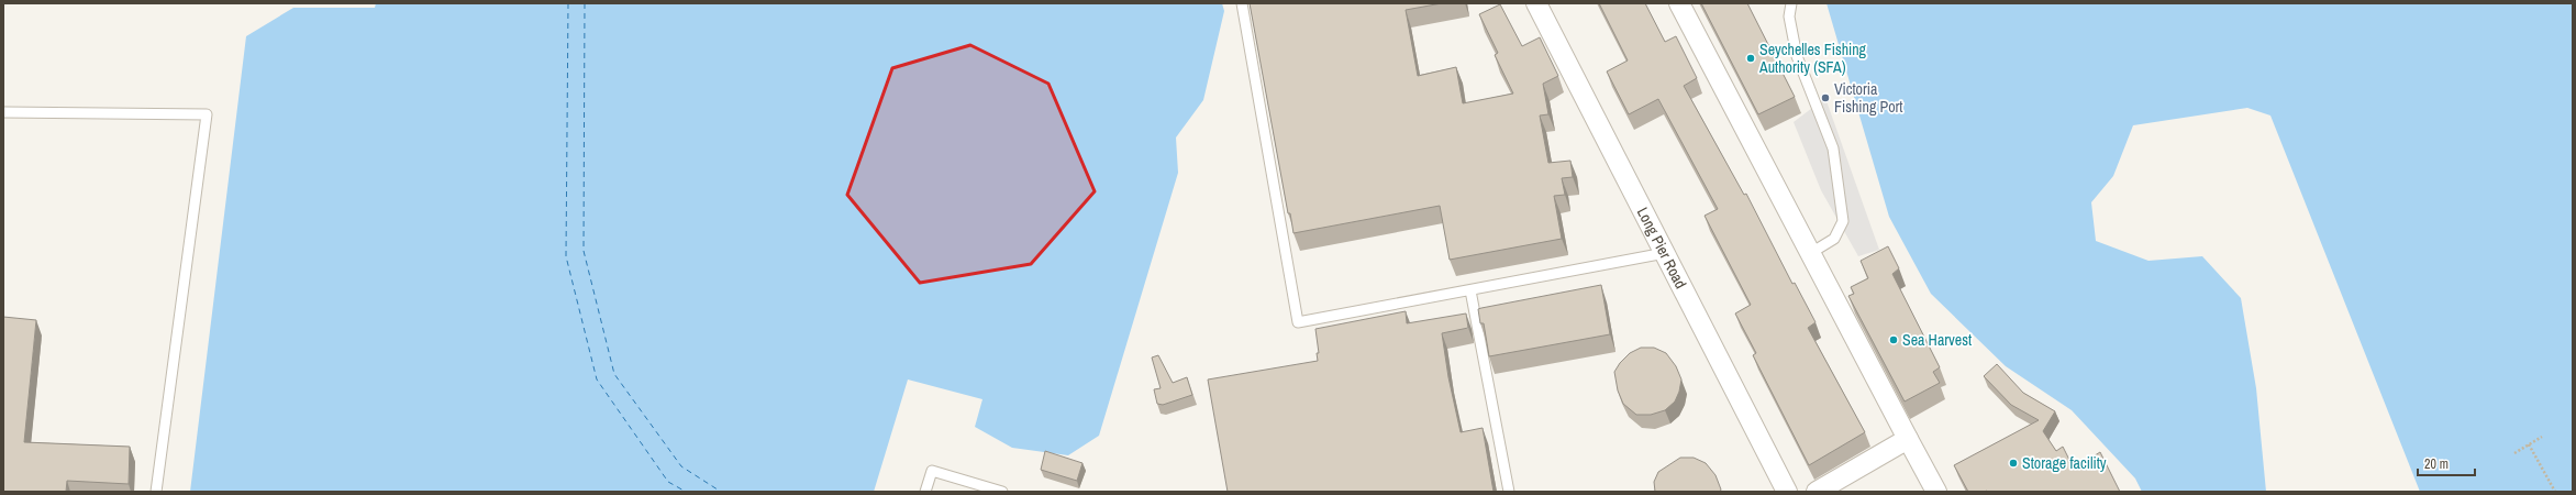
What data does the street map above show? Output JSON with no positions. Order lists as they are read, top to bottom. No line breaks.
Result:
{"streets":{"street":["Long Pier Road"]},"places":["Seychelles Fishing Authority (SFA)","Victoria Fishing Port","Sea Harvest","Storage facility"],"scale_bar":"20 m"}
